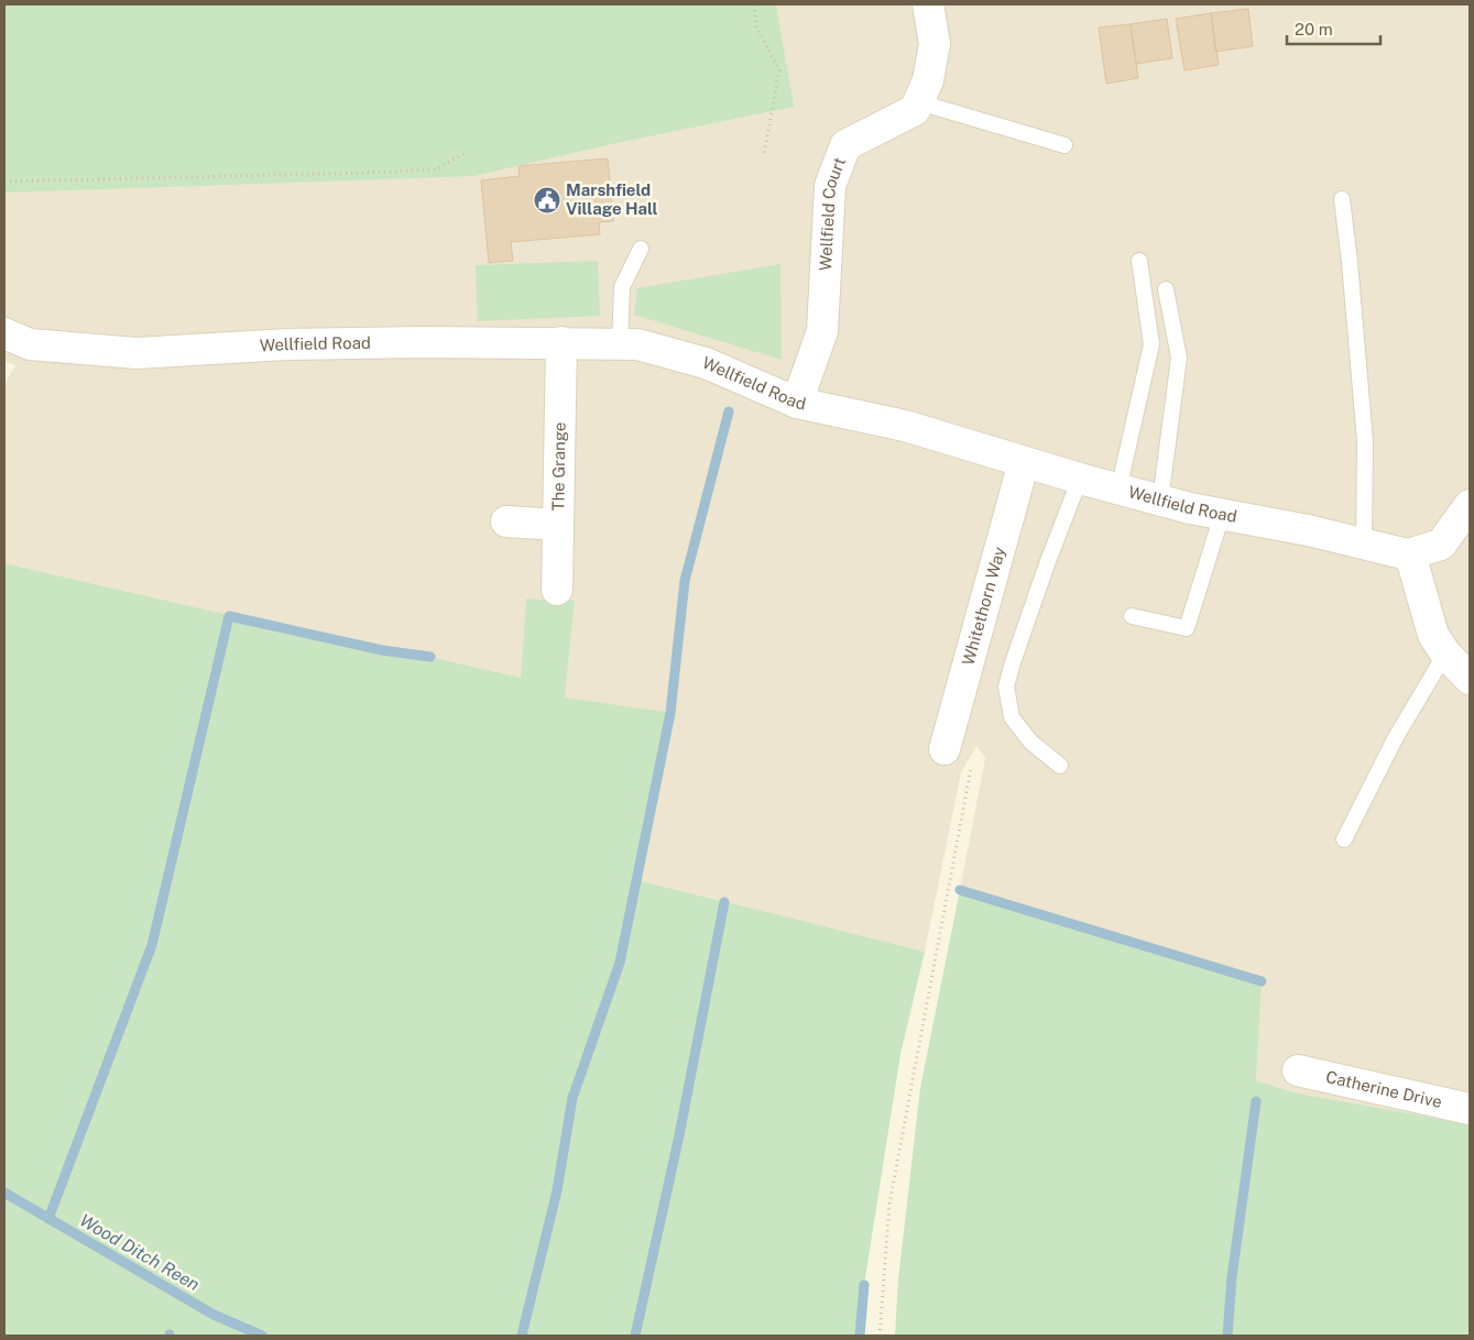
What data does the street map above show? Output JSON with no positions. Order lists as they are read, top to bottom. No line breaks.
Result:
{"streets":{"street":["Wellfield Court","Wellfield Road","The Grange","Whitethorn Way","Catherine Drive"]},"crossings":[["Wellfield Court","Wellfield Road"],["Wellfield Road","The Grange"],["Wellfield Road","Whitethorn Way"]],"water":["Wood Ditch Reen"],"places":{"public building":["Marshfield Village Hall"]},"scale_bar":"20 m"}
